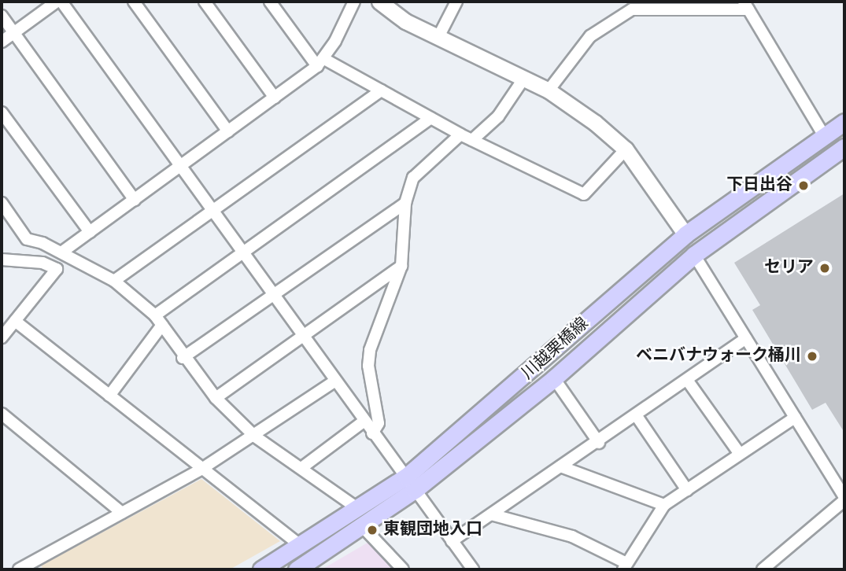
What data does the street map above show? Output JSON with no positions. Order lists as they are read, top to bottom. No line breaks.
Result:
{"streets":{"main road":["川越栗橋線"]},"places":["下日出谷","セリア","ベニバナウォーク桶川","東観団地入口"]}
